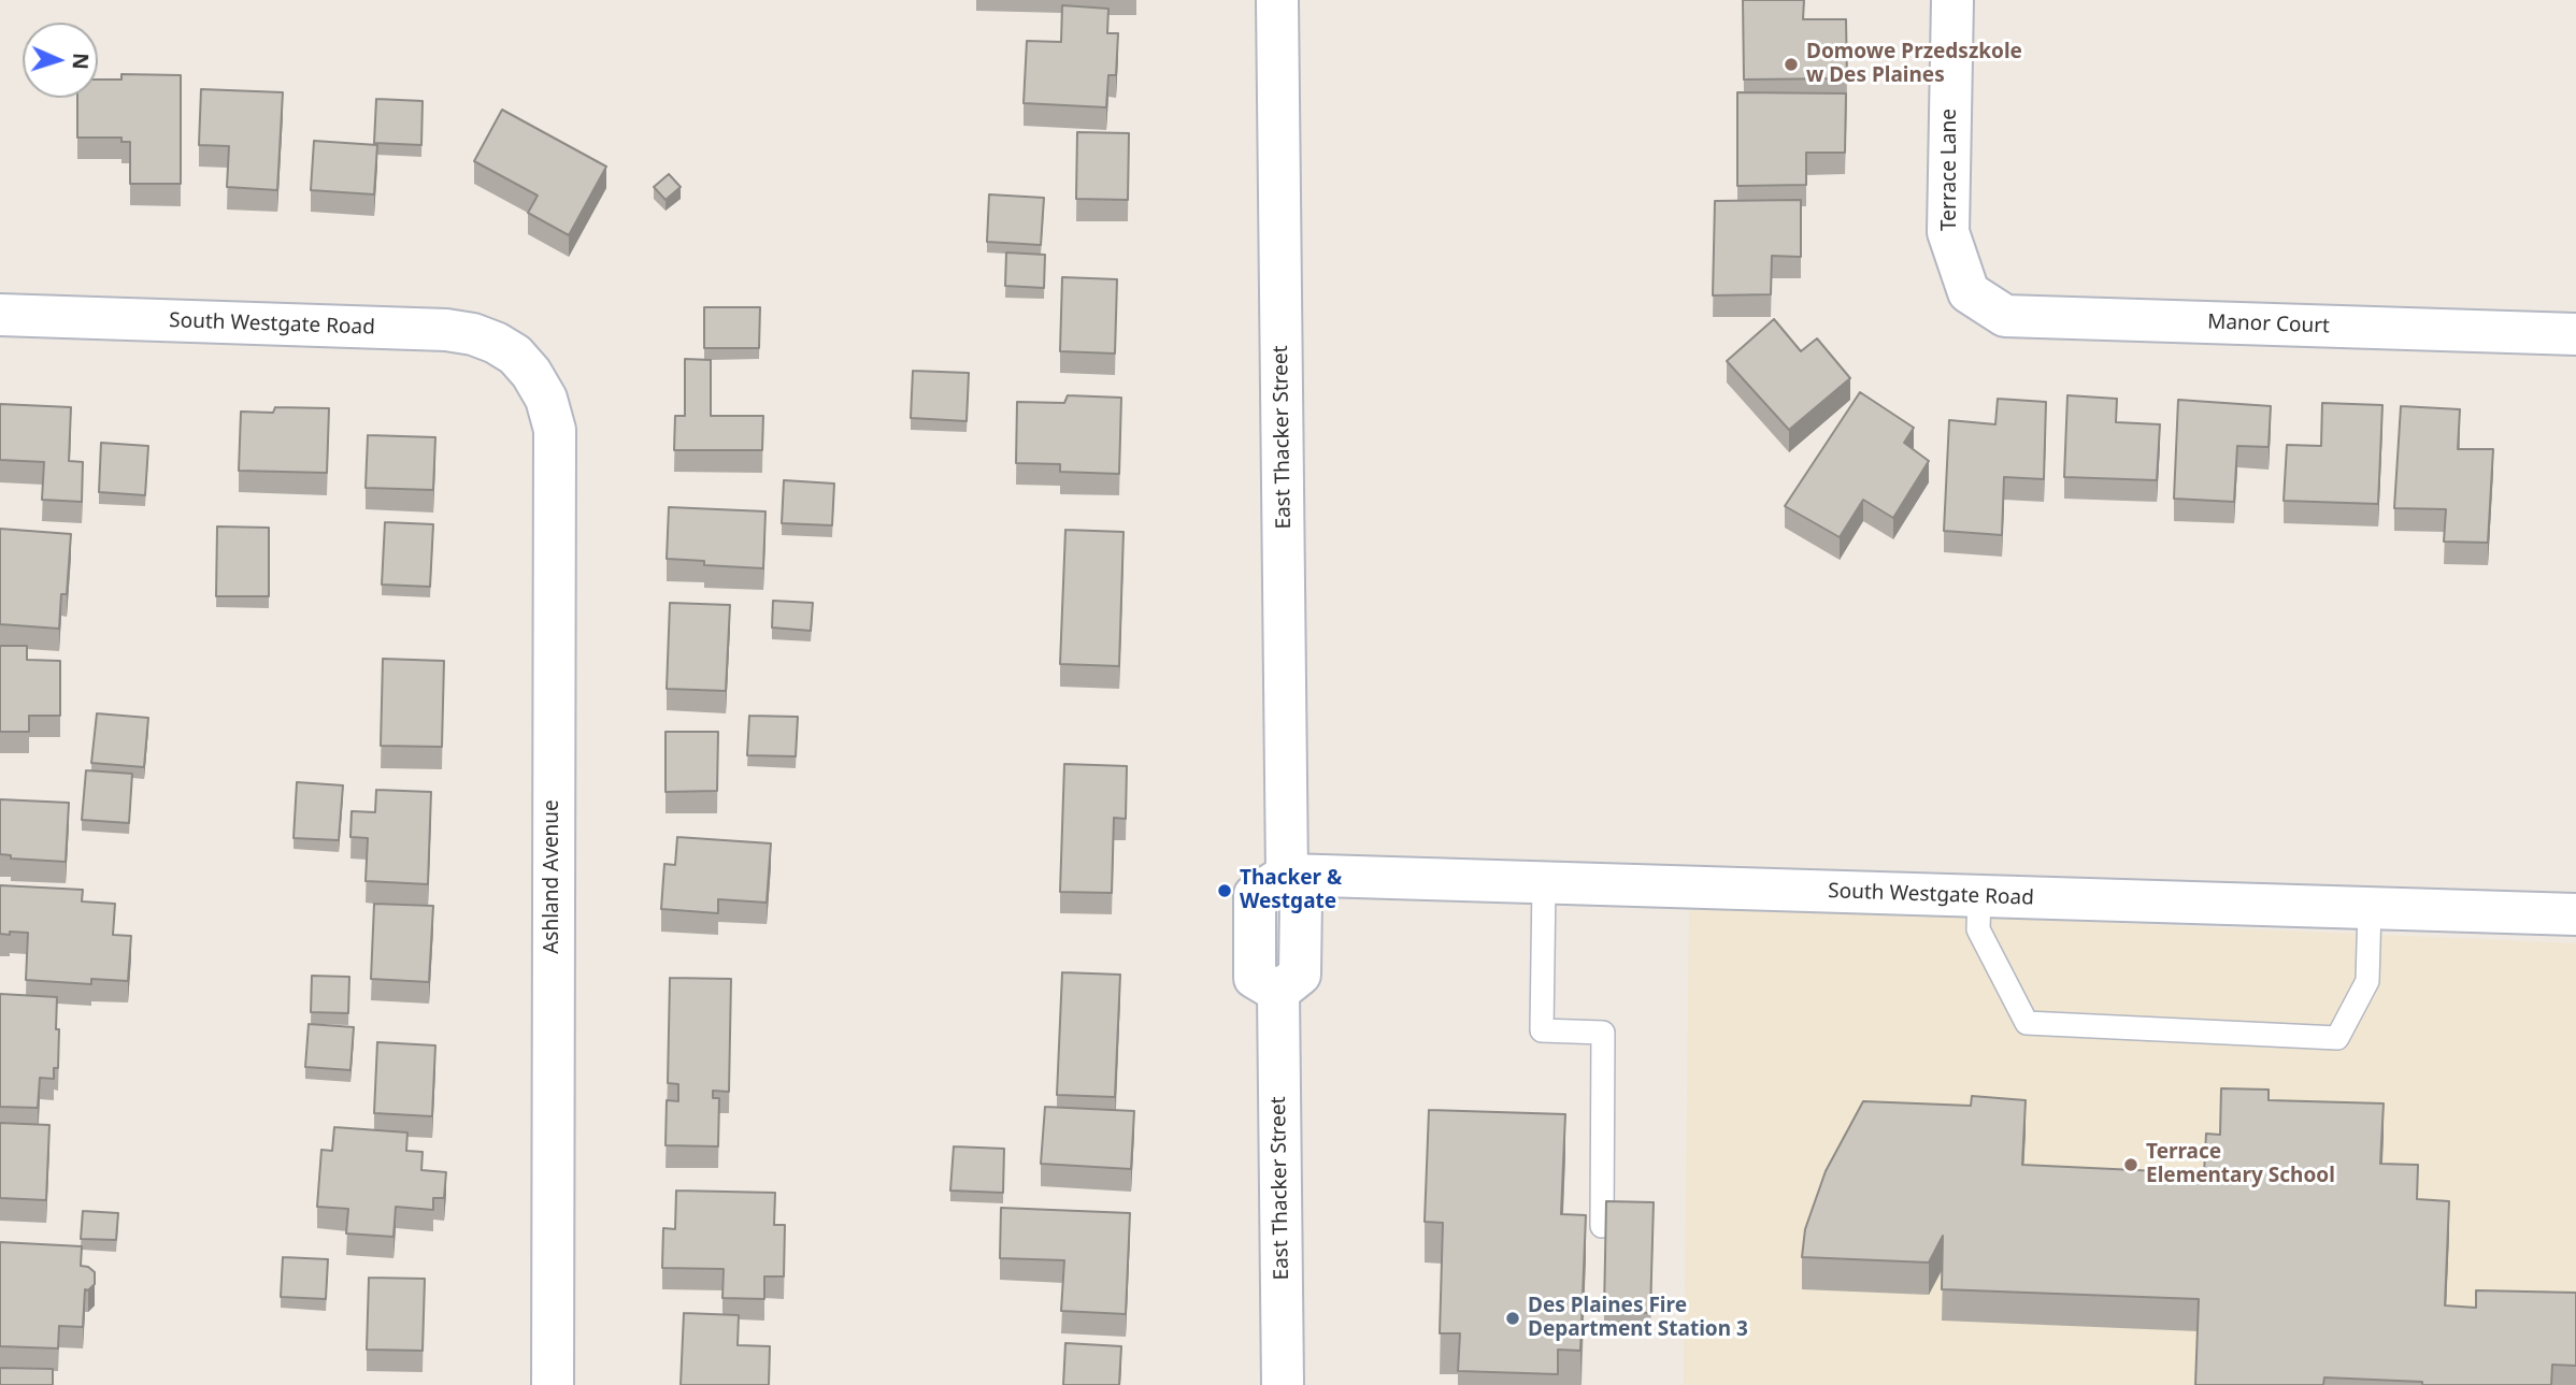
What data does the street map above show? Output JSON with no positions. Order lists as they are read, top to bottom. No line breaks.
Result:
{"streets":{"street":["Terrace Lane","South Westgate Road","Manor Court","East Thacker Street","Ashland Avenue"]},"crossings":[["Terrace Lane","Manor Court"],["South Westgate Road","East Thacker Street"],["South Westgate Road","Ashland Avenue"]],"places":["Domowe Przedszkole w Des Plaines","Thacker & Westgate","Terrace Elementary School","Des Plaines Fire Department Station 3"],"north":"right"}
